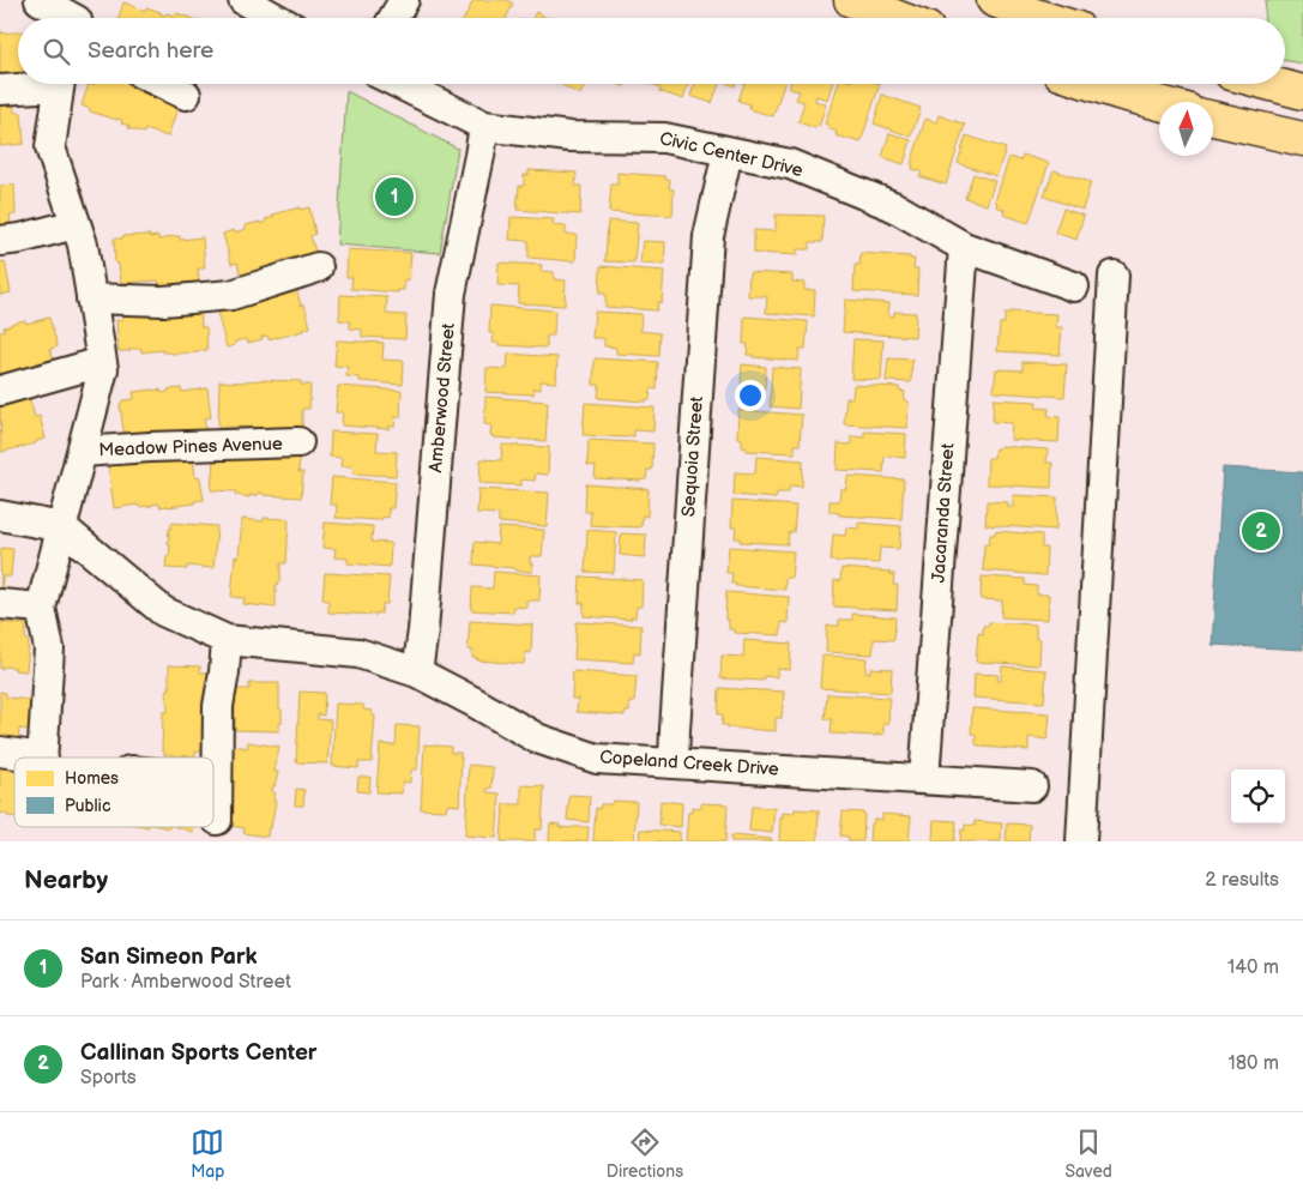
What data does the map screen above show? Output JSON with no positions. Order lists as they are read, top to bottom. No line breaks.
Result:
{"streets":{"street":["Civic Center Drive","Amberwood Street","Meadow Pines Avenue","Sequoia Street","Jacaranda Street","Copeland Creek Drive"]},"crossings":[["Civic Center Drive","Amberwood Street"],["Civic Center Drive","Sequoia Street"],["Civic Center Drive","Jacaranda Street"],["Amberwood Street","Copeland Creek Drive"],["Meadow Pines Avenue","Copeland Creek Drive"],["Sequoia Street","Copeland Creek Drive"],["Jacaranda Street","Copeland Creek Drive"]],"legend":["Homes","Public"],"north":"top","page":{"search":"Search here","pins":["1","2"],"heading":["Nearby","2 results"],"list":[{"mark":"1","name":"San Simeon Park","note":"Park · Amberwood Street","value":"140 m"},{"mark":"2","name":"Callinan Sports Center","note":"Sports","value":"180 m"}],"nav":["Map","Directions","Saved"]}}
